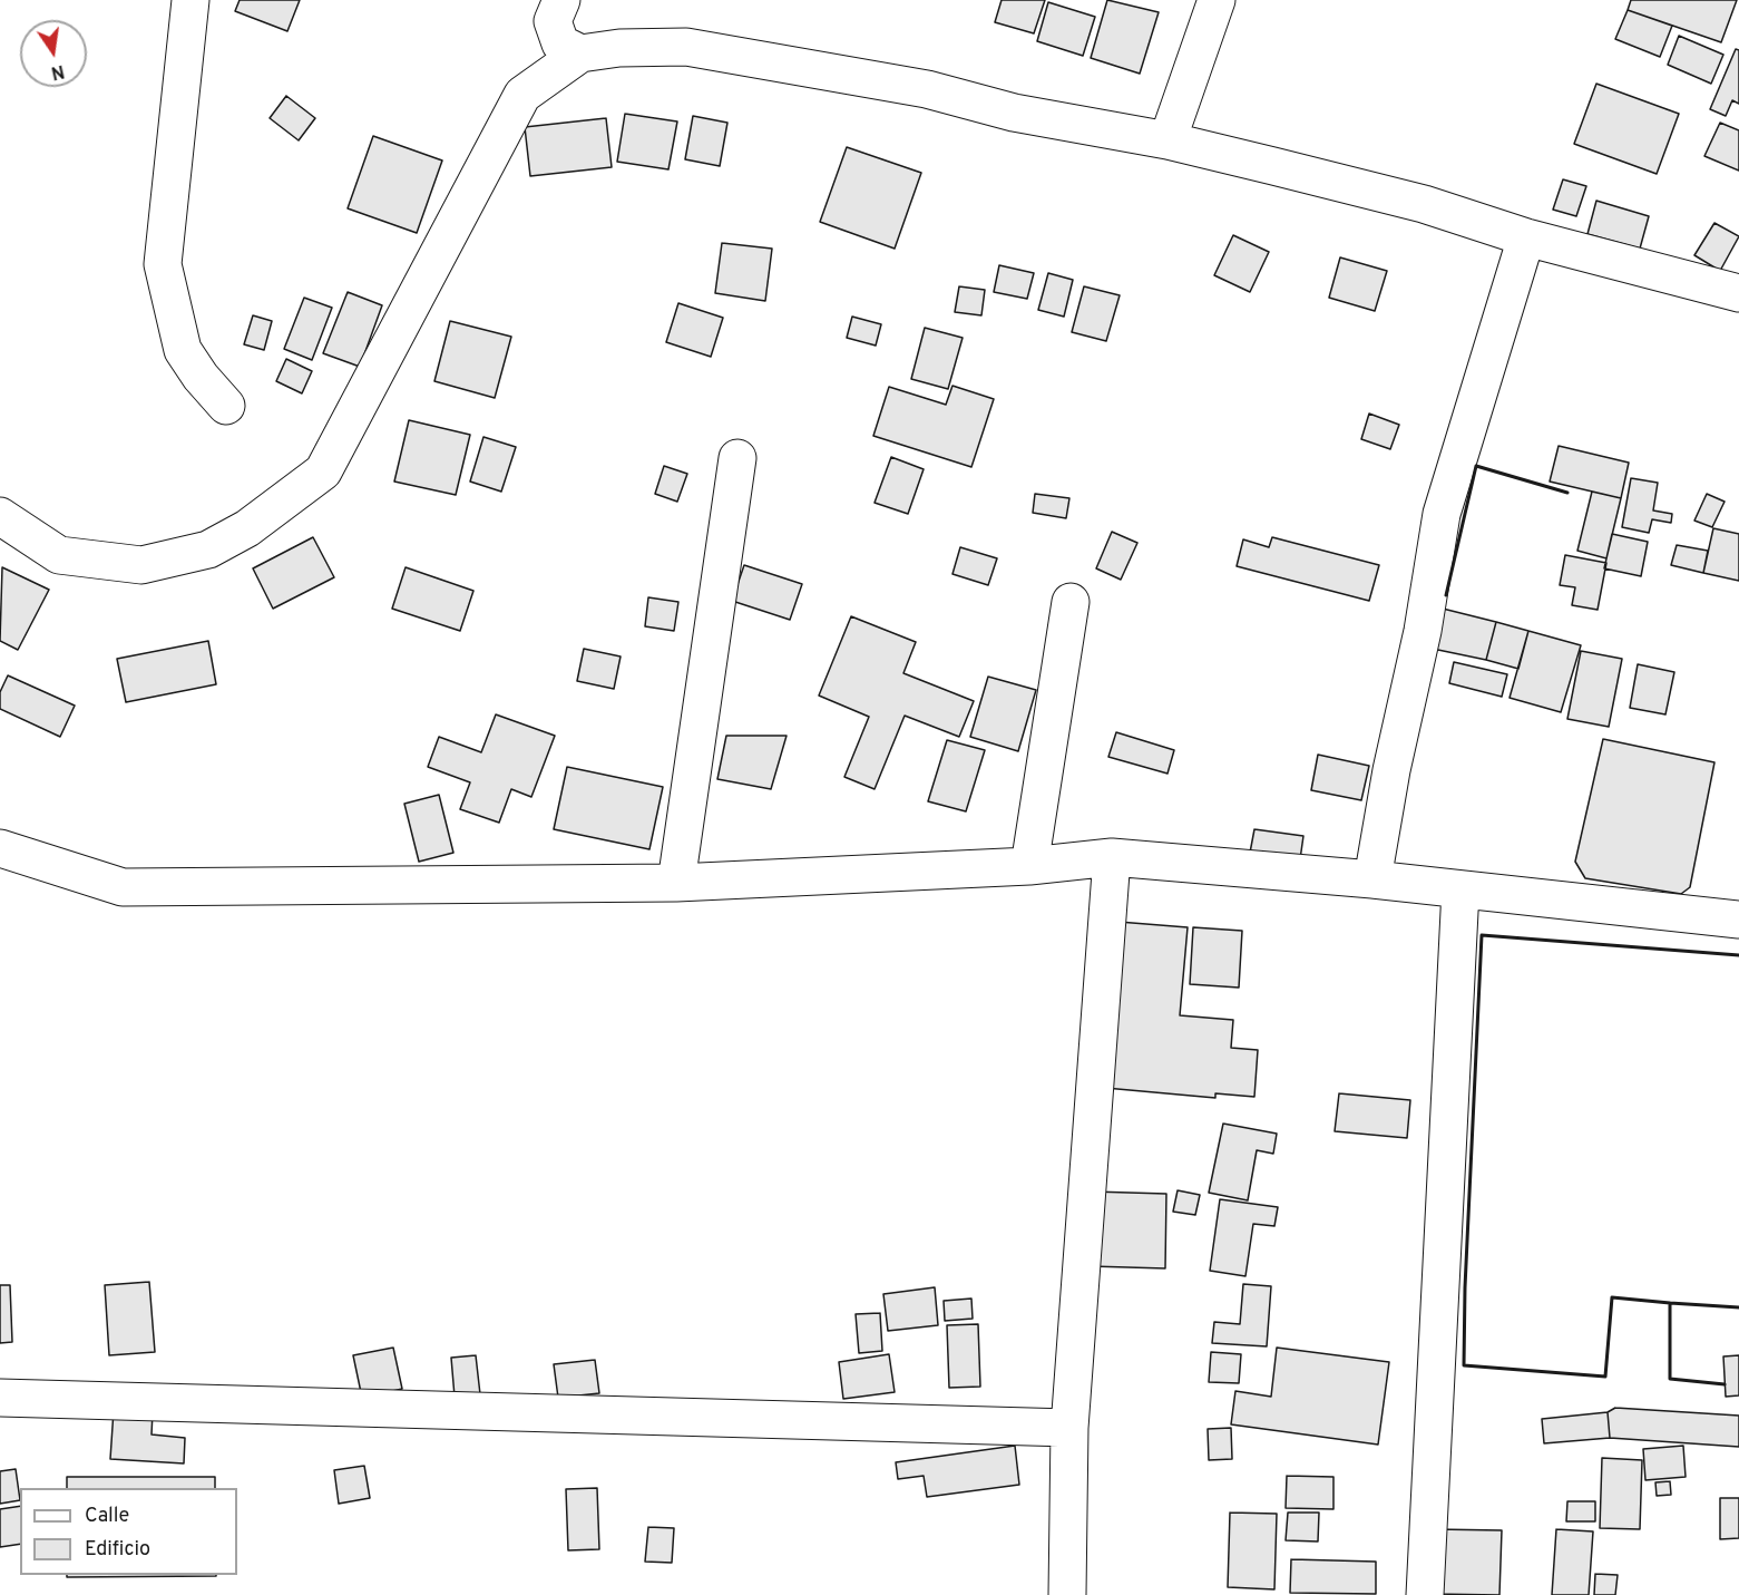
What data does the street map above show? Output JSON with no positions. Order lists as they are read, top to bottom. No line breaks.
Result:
{"legend":["Calle","Edificio"],"north":"bottom"}
